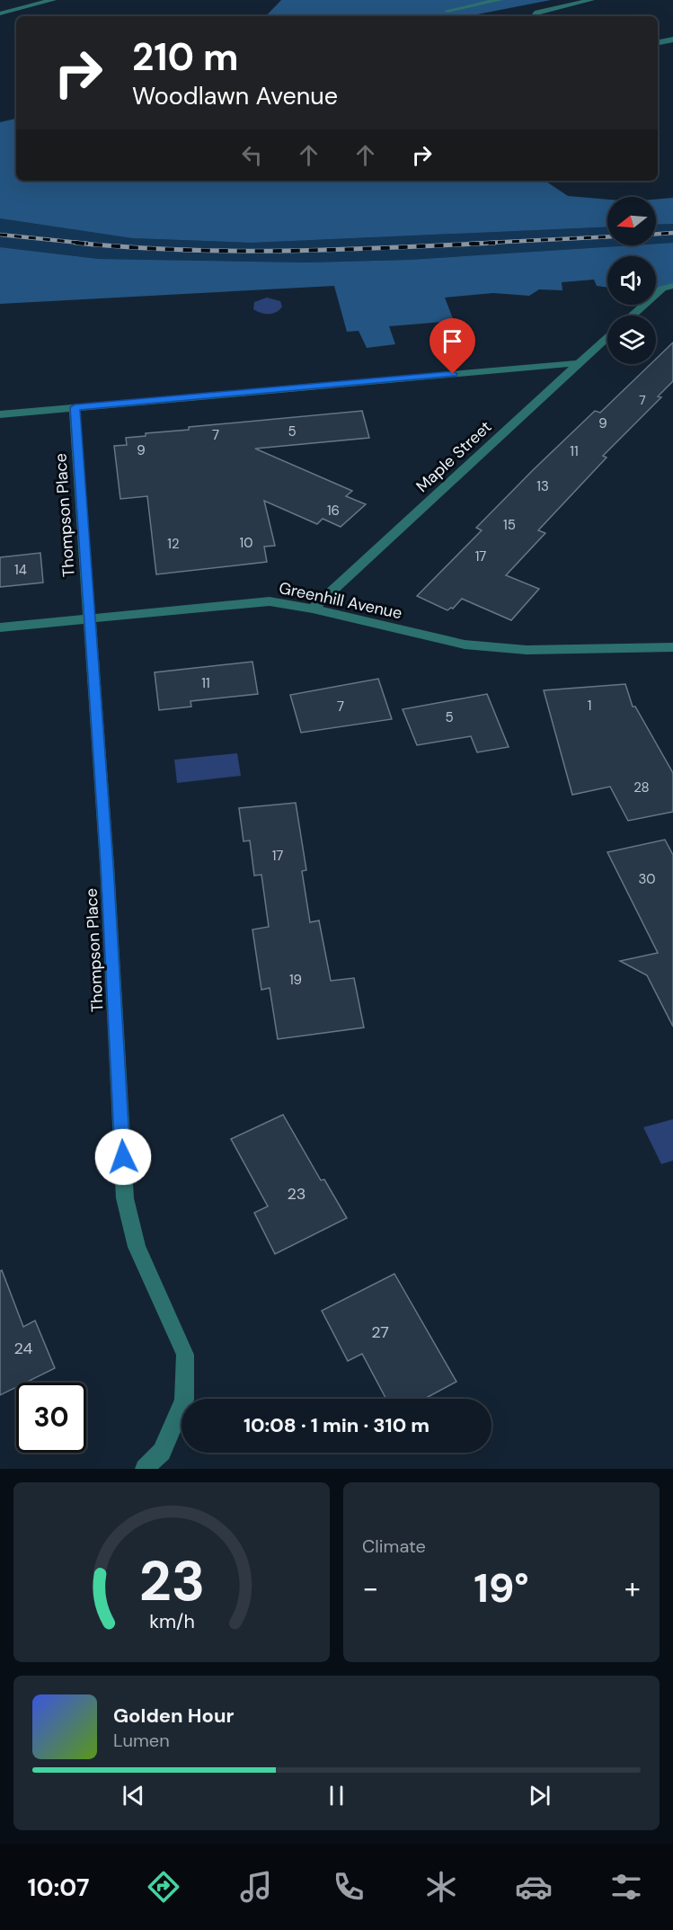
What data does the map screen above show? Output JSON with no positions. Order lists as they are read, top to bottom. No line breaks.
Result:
{"streets":{"street":["Maple Street","Thompson Place","Greenhill Avenue"]},"crossings":[["Maple Street","Greenhill Avenue"],["Thompson Place","Greenhill Avenue"]],"house_numbers":["7","9","5","7","9","11","13","16","15","10","12","17","14","11","1","7","5","28","17","30","19","23","27","24"],"north":"left","page":{"turn":["210 m","Woodlawn Avenue"],"limit":"30","trip":"10:08 · 1 min · 310 m","tile":"Climate","heat":["−","19°","+"],"song":["Golden Hour","Lumen"],"tabs":"10:07","gauge":["23","km/h"]}}
